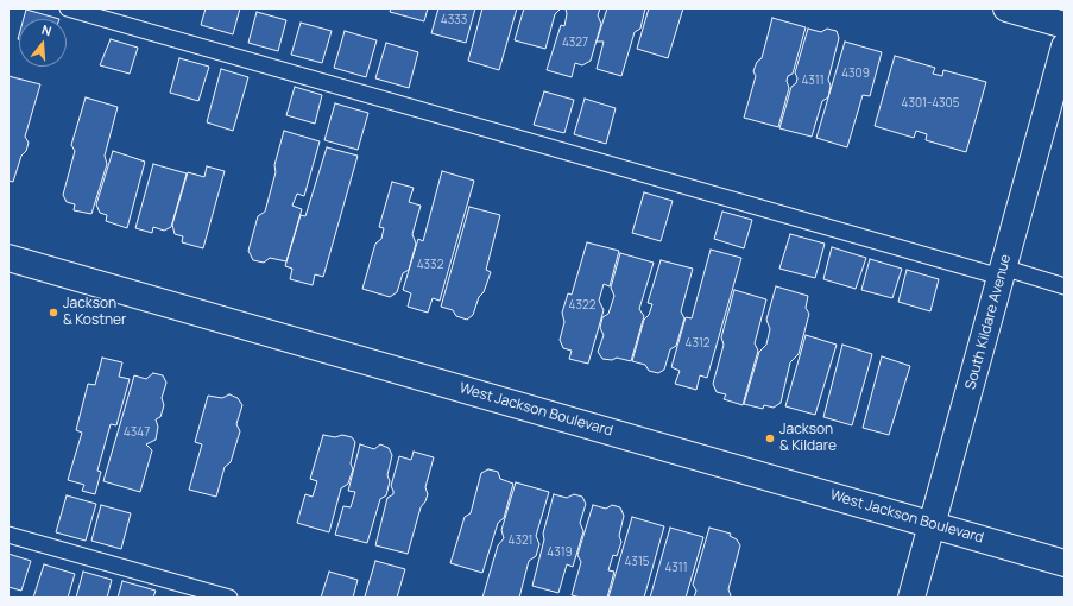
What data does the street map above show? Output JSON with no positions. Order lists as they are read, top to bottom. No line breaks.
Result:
{"streets":{"street":["South Kildare Avenue","West Jackson Boulevard"]},"crossings":[["South Kildare Avenue","West Jackson Boulevard"]],"places":["Jackson & Kostner","Jackson & Kildare"],"house_numbers":["4333","4327","4309","4311","4301-4305","4332","4322","4312","4347","4321","4319","4315","4311"],"north":"top"}
